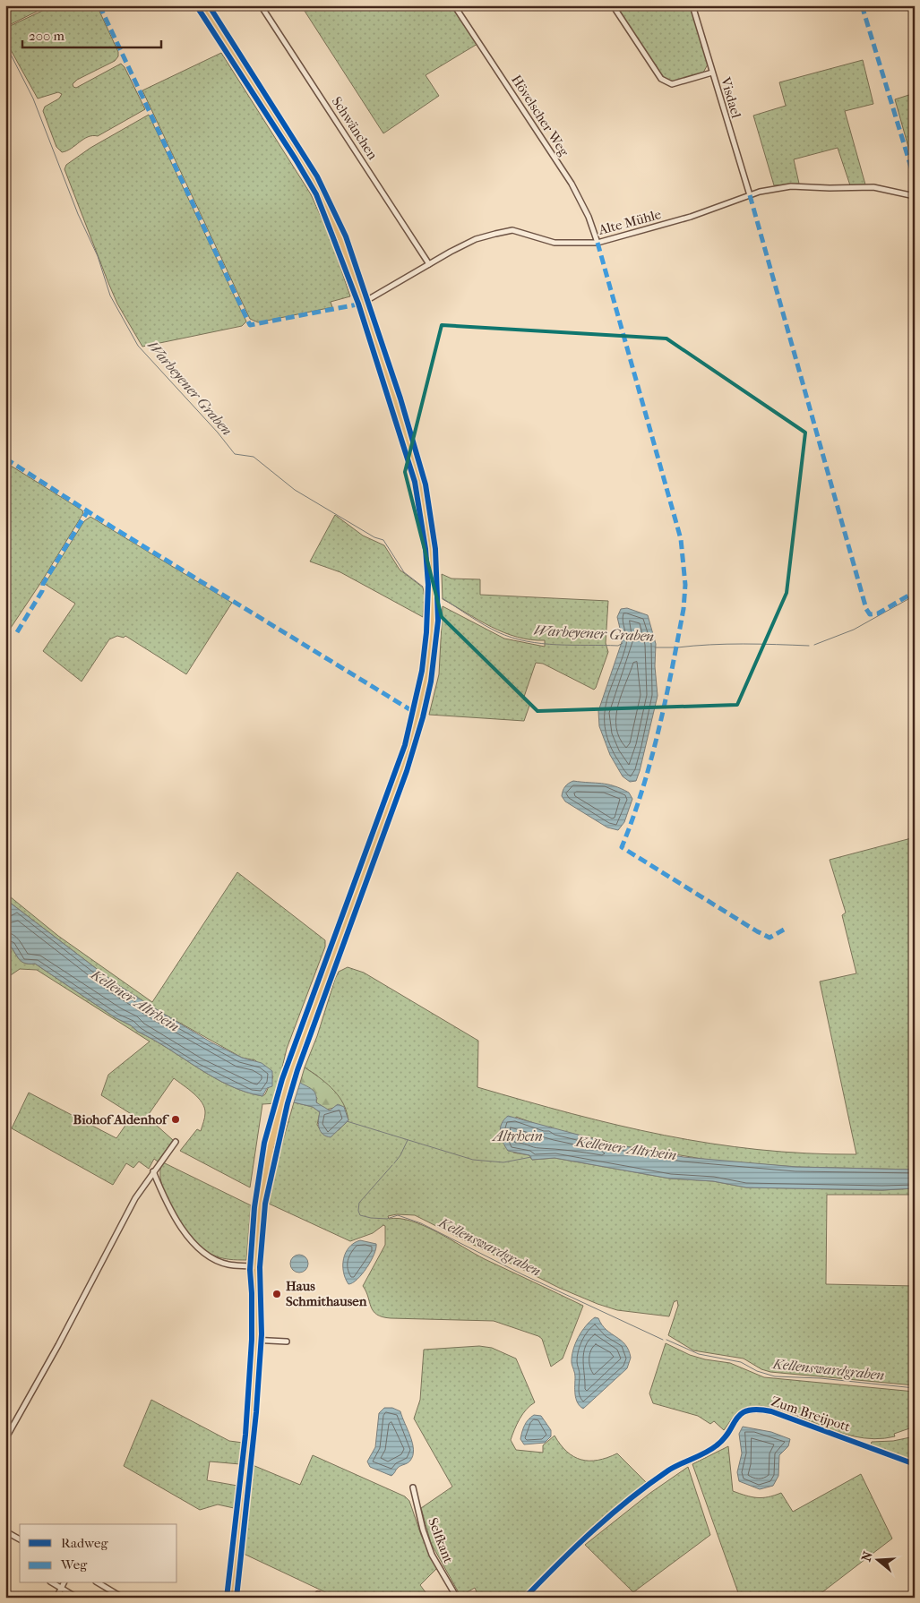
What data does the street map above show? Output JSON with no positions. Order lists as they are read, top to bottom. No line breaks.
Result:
{"streets":{"street":["Visdael","Hövelscher Weg","Schwänchen","Alte Mühle","Zum Breijpott","Selfkant"]},"crossings":[["Visdael","Alte Mühle"],["Hövelscher Weg","Alte Mühle"],["Schwänchen","Alte Mühle"]],"water":["Warbeyener Graben","Kellener Altrhein","Altrhein","Kellenswardgraben"],"places":["Biohof Aldenhof","Haus Schmithausen"],"legend":["Radweg","Weg"],"scale_bar":"200 m","north":"left"}
